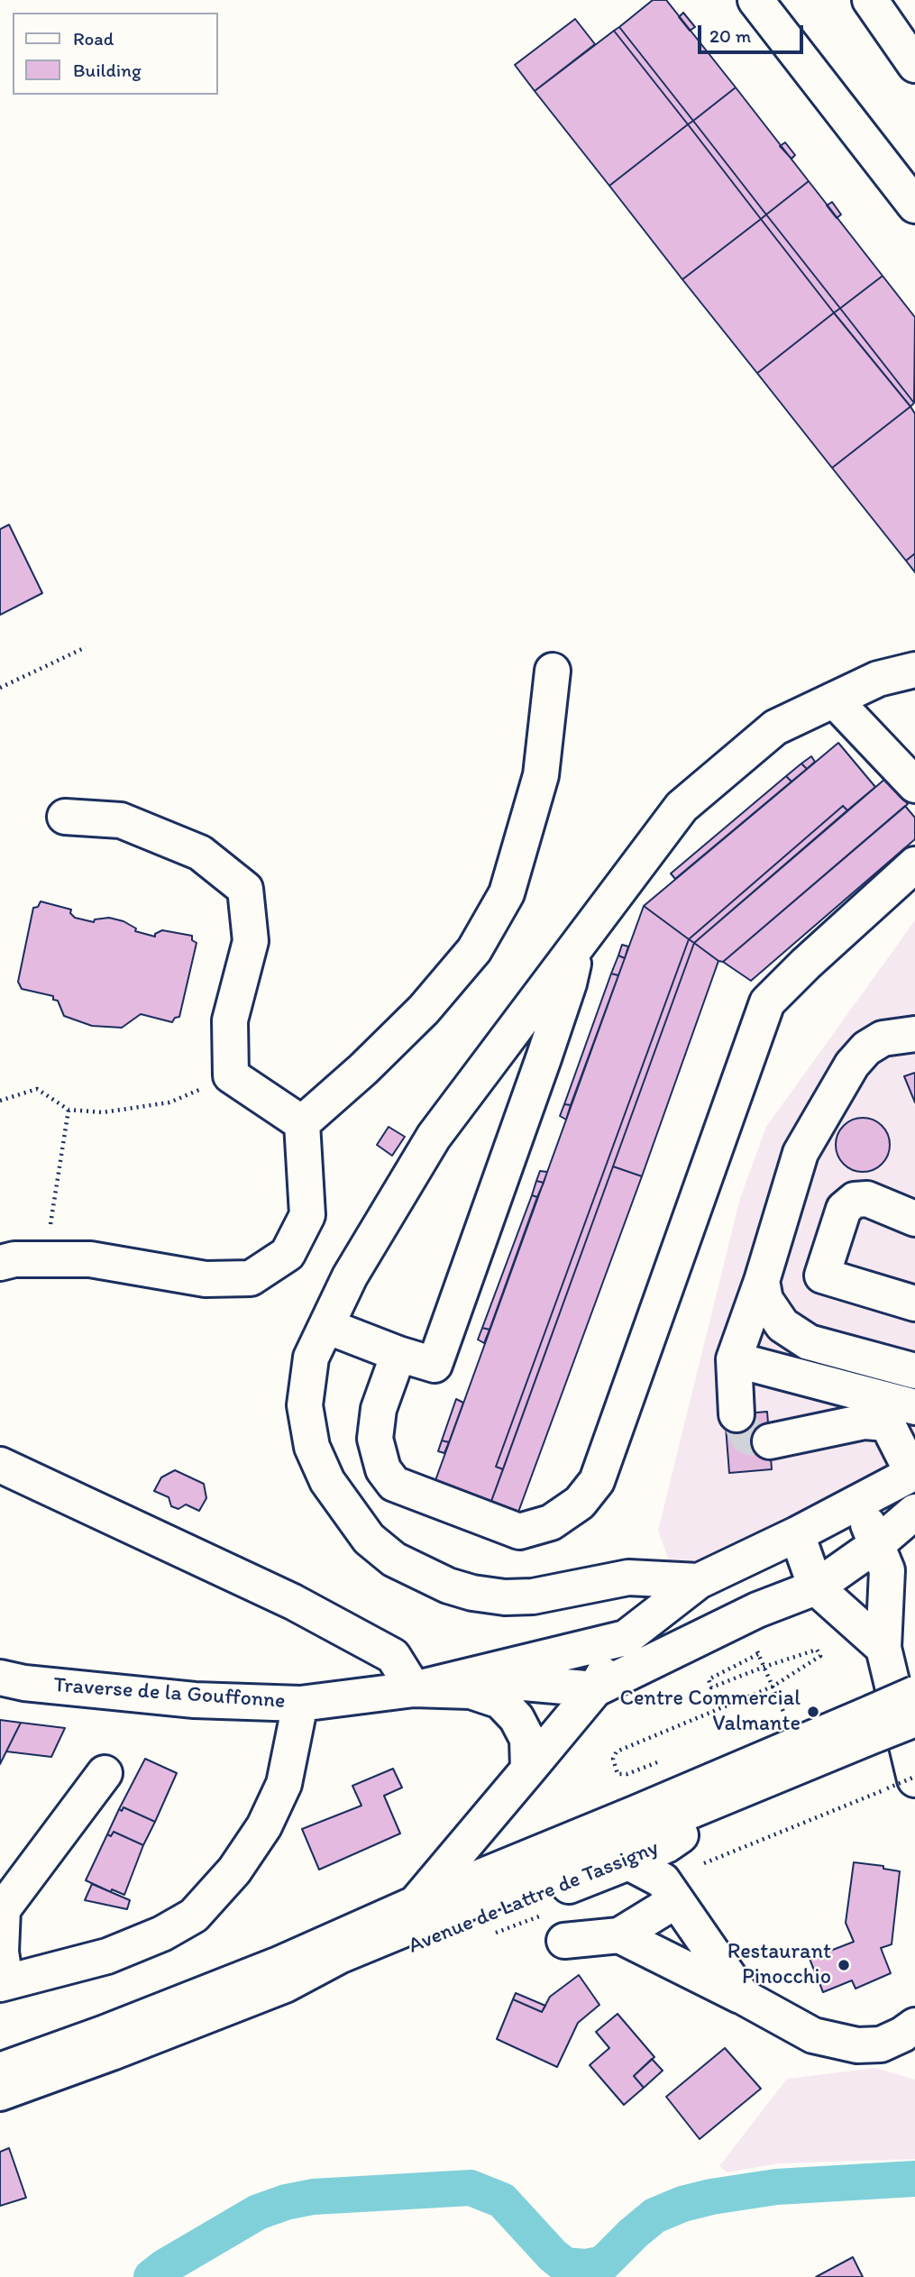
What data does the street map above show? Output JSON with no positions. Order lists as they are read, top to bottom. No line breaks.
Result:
{"streets":{"street":["Traverse de la Gouffonne","Avenue de Lattre de Tassigny"]},"places":["Centre Commercial Valmante","Restaurant Pinocchio"],"legend":["Road","Building"],"scale_bar":"20 m"}
